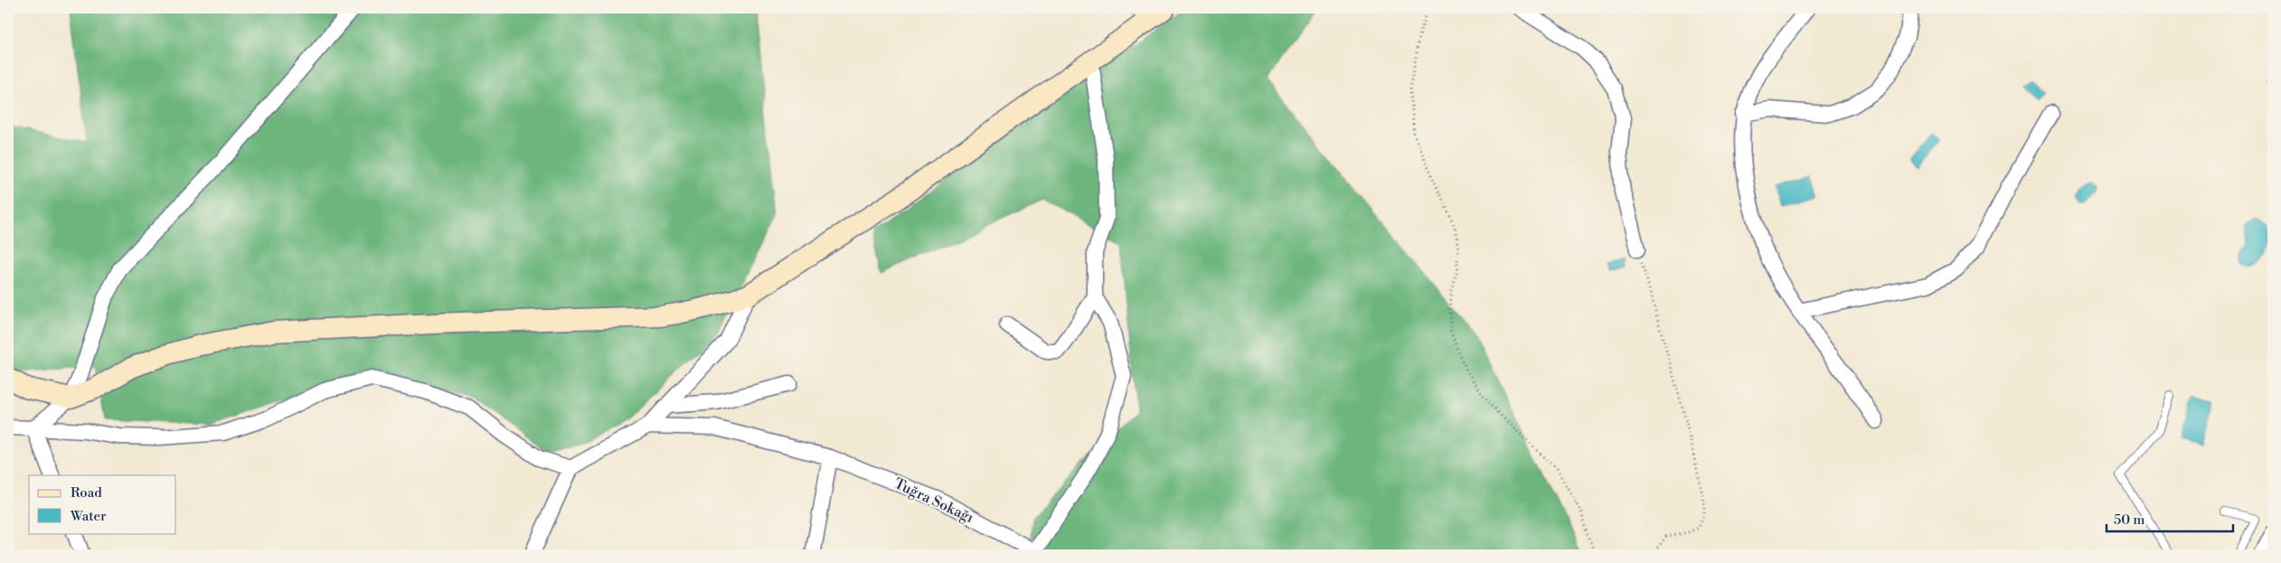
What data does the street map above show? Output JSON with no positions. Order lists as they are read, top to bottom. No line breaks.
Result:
{"streets":{"street":["Tuğra Sokağı"]},"legend":["Road","Water"],"scale_bar":"50 m"}
